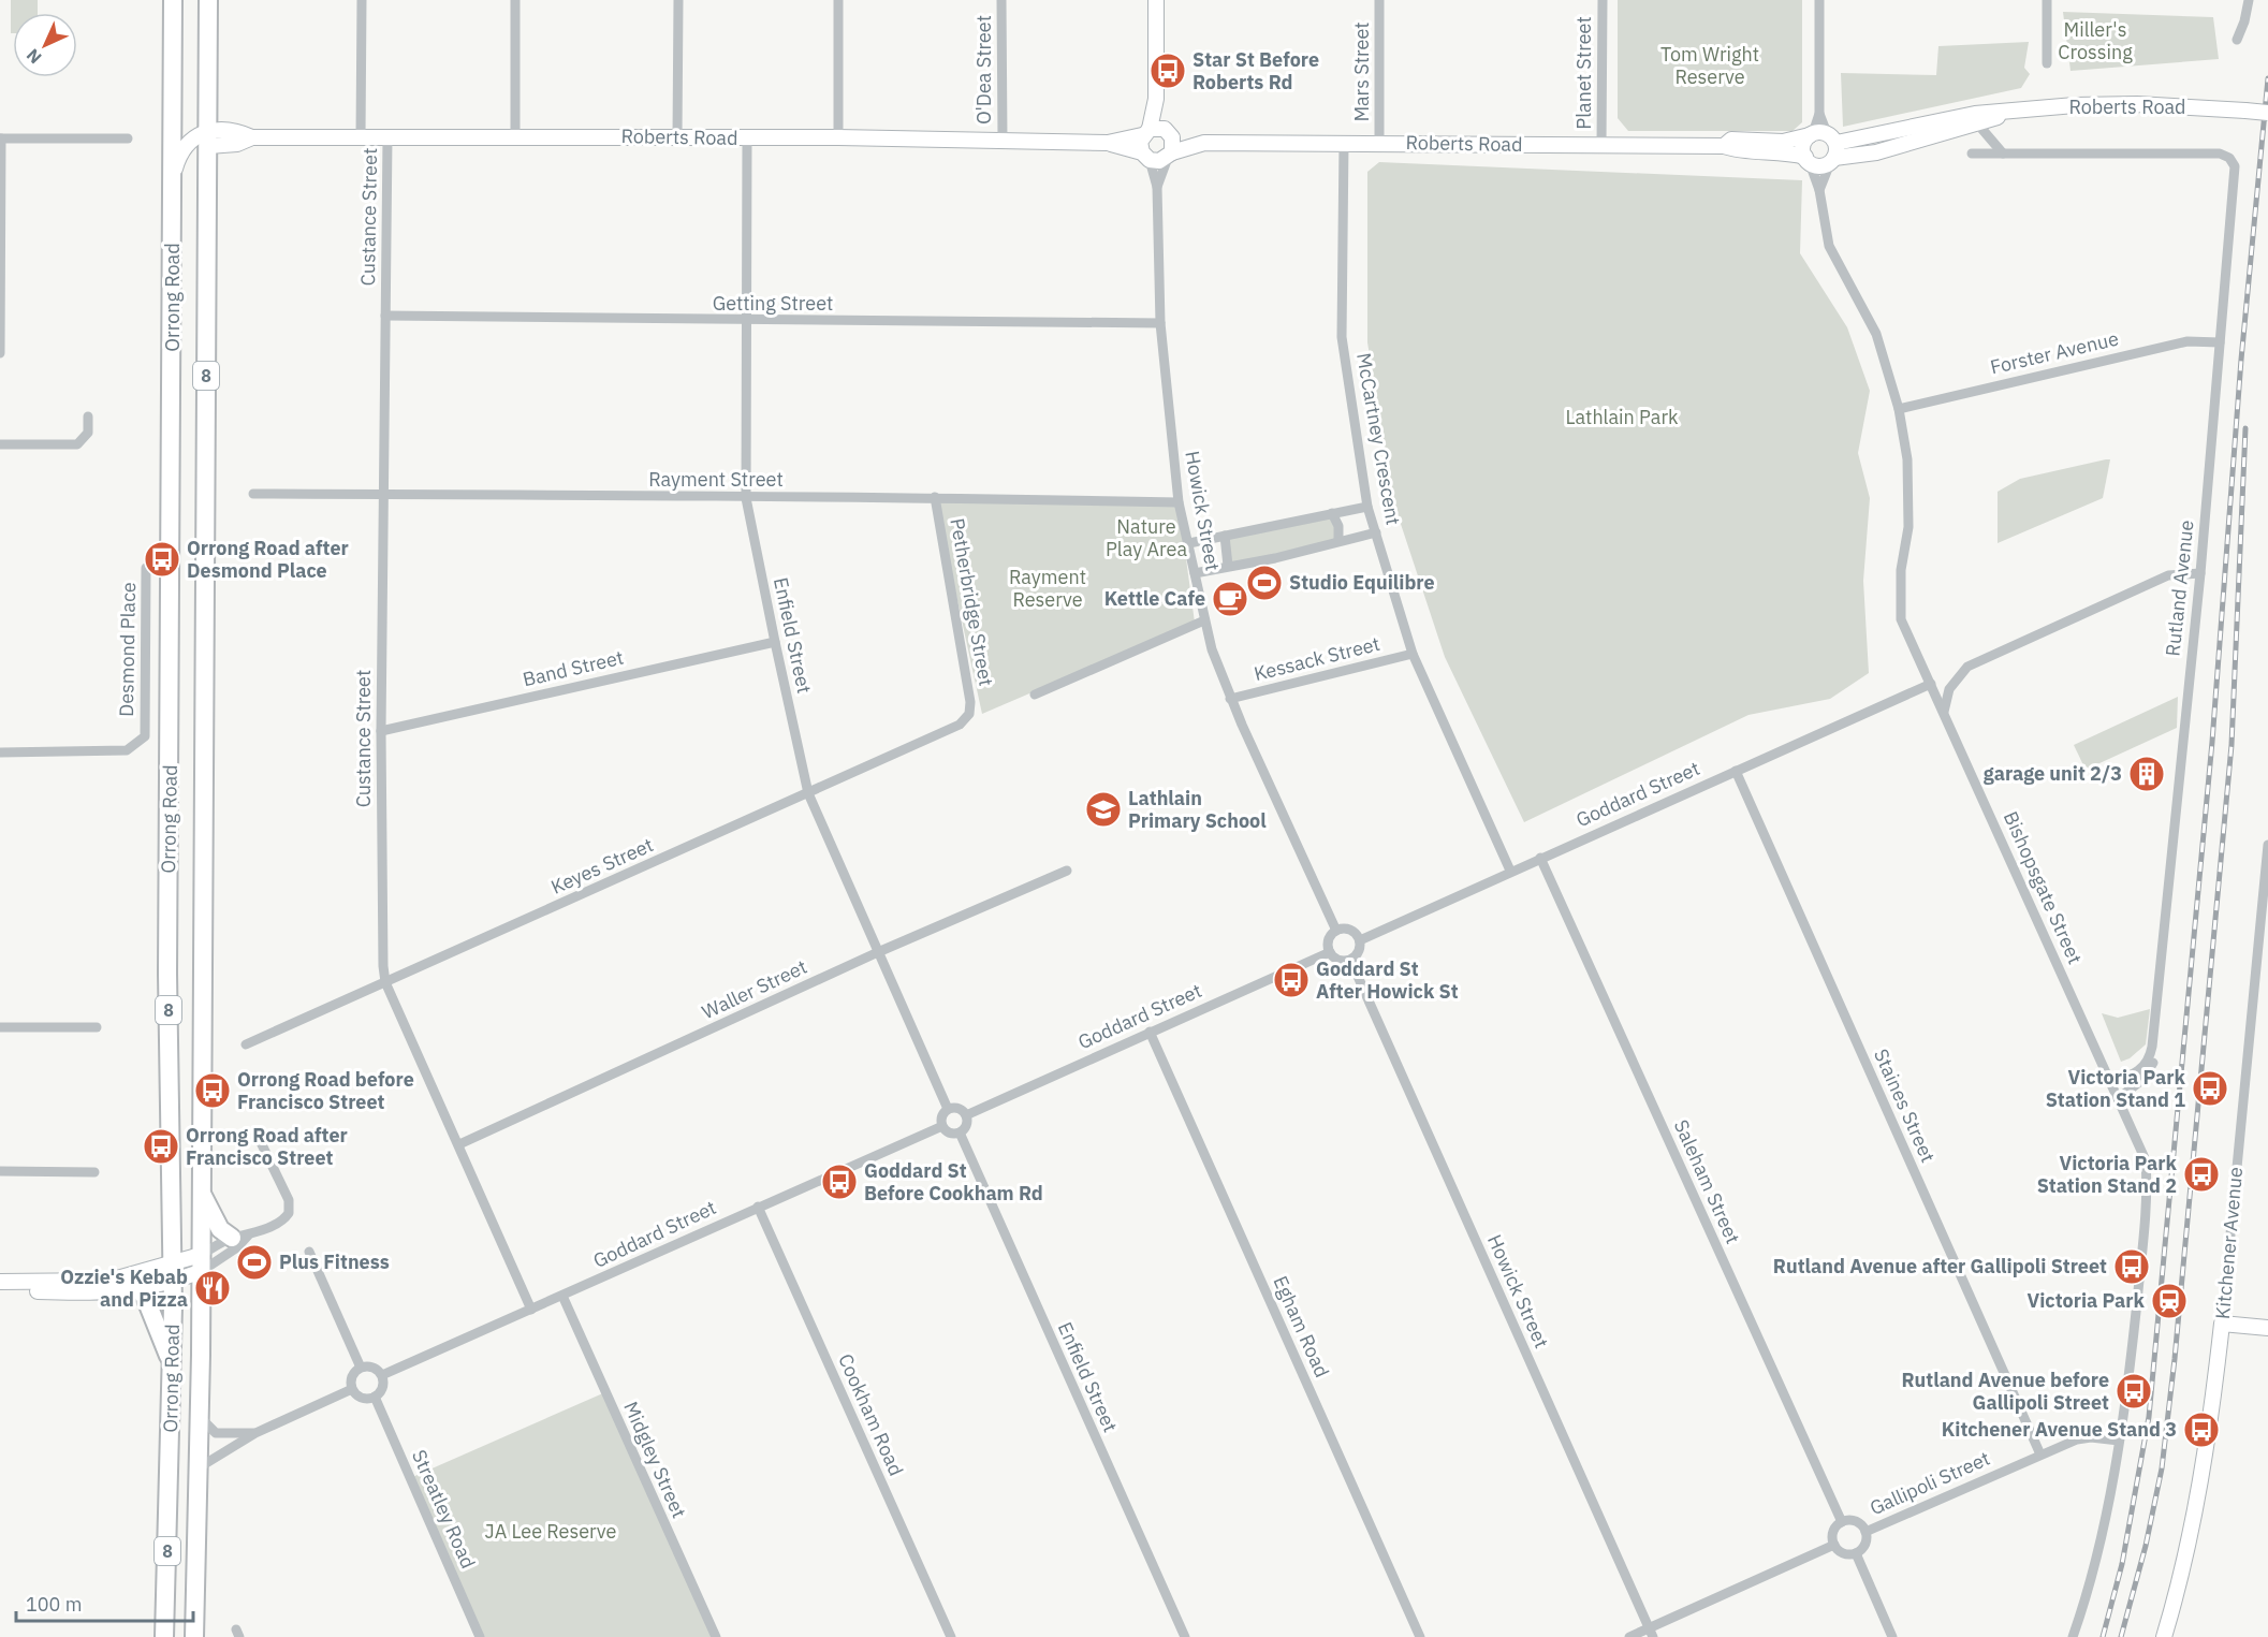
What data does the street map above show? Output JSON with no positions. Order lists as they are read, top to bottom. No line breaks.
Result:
{"streets":{"highway":["Orrong Road","8"],"main road":["Roberts Road","Kitchener Avenue"],"street":["O'Dea Street","Mars Street","Planet Street","Custance Street","Getting Street","Forster Avenue","McCartney Crescent","Rayment Street","Howick Street","Rutland Avenue","Petherbridge Street","Enfield Street","Desmond Place","Kessack Street","Band Street","Goddard Street","Keyes Street","Bishopsgate Street","Waller Street","Staines Street","Saleham Street","Egham Road","Cookham Road","Midgley Street","Gallipoli Street","Streatley Road"]},"crossings":[["O'Dea Street","Roberts Road"],["Mars Street","Roberts Road"],["Planet Street","Roberts Road"],["Roberts Road","Custance Street"],["Roberts Road","Orrong Road"],["Roberts Road","McCartney Crescent"],["Roberts Road","Howick Street"],["Roberts Road","Enfield Street"],["Roberts Road","Bishopsgate Street"],["Custance Street","Getting Street"],["Custance Street","Rayment Street"],["Custance Street","Band Street"],["Custance Street","Goddard Street"],["Custance Street","Keyes Street"],["Custance Street","Waller Street"],["Getting Street","Howick Street"],["Getting Street","Enfield Street"],["Forster Avenue","Rutland Avenue"],["Forster Avenue","Bishopsgate Street"],["McCartney Crescent","Kessack Street"],["McCartney Crescent","Goddard Street"],["Rayment Street","Howick Street"],["Rayment Street","Petherbridge Street"],["Rayment Street","Enfield Street"],["Howick Street","Kessack Street"],["Howick Street","Goddard Street"],["Rutland Avenue","Bishopsgate Street"],["Petherbridge Street","Keyes Street"],["Enfield Street","Band Street"],["Enfield Street","Goddard Street"],["Enfield Street","Keyes Street"],["Enfield Street","Waller Street"],["Goddard Street","Bishopsgate Street"],["Goddard Street","Staines Street"],["Goddard Street","Saleham Street"],["Goddard Street","Egham Road"],["Goddard Street","Cookham Road"],["Goddard Street","Midgley Street"],["Goddard Street","Streatley Road"],["Bishopsgate Street","Gallipoli Street"],["Staines Street","Gallipoli Street"],["Saleham Street","Gallipoli Street"]],"parks":["Miller's Crossing","Tom Wright Reserve","Lathlain Park","Nature Play Area","Rayment Reserve","JA Lee Reserve"],"places":{"bus stop":["Star St Before Roberts Rd","Orrong Road after Desmond Place","Goddard St After Howick St","Victoria Park Station Stand 1","Orrong Road before Francisco Street","Orrong Road after Francisco Street","Victoria Park Station Stand 2","Goddard St Before Cookham Rd","Rutland Avenue after Gallipoli Street","Rutland Avenue before Gallipoli Street","Kitchener Avenue Stand 3"],"sports":["Studio Equilibre","Plus Fitness"],"cafe":["Kettle Cafe"],"building":["garage unit 2/3"],"school or university":["Lathlain Primary School"],"restaurant":["Ozzie's Kebab and Pizza"],"station":["Victoria Park"]},"scale_bar":"100 m","north":"bottom left"}
